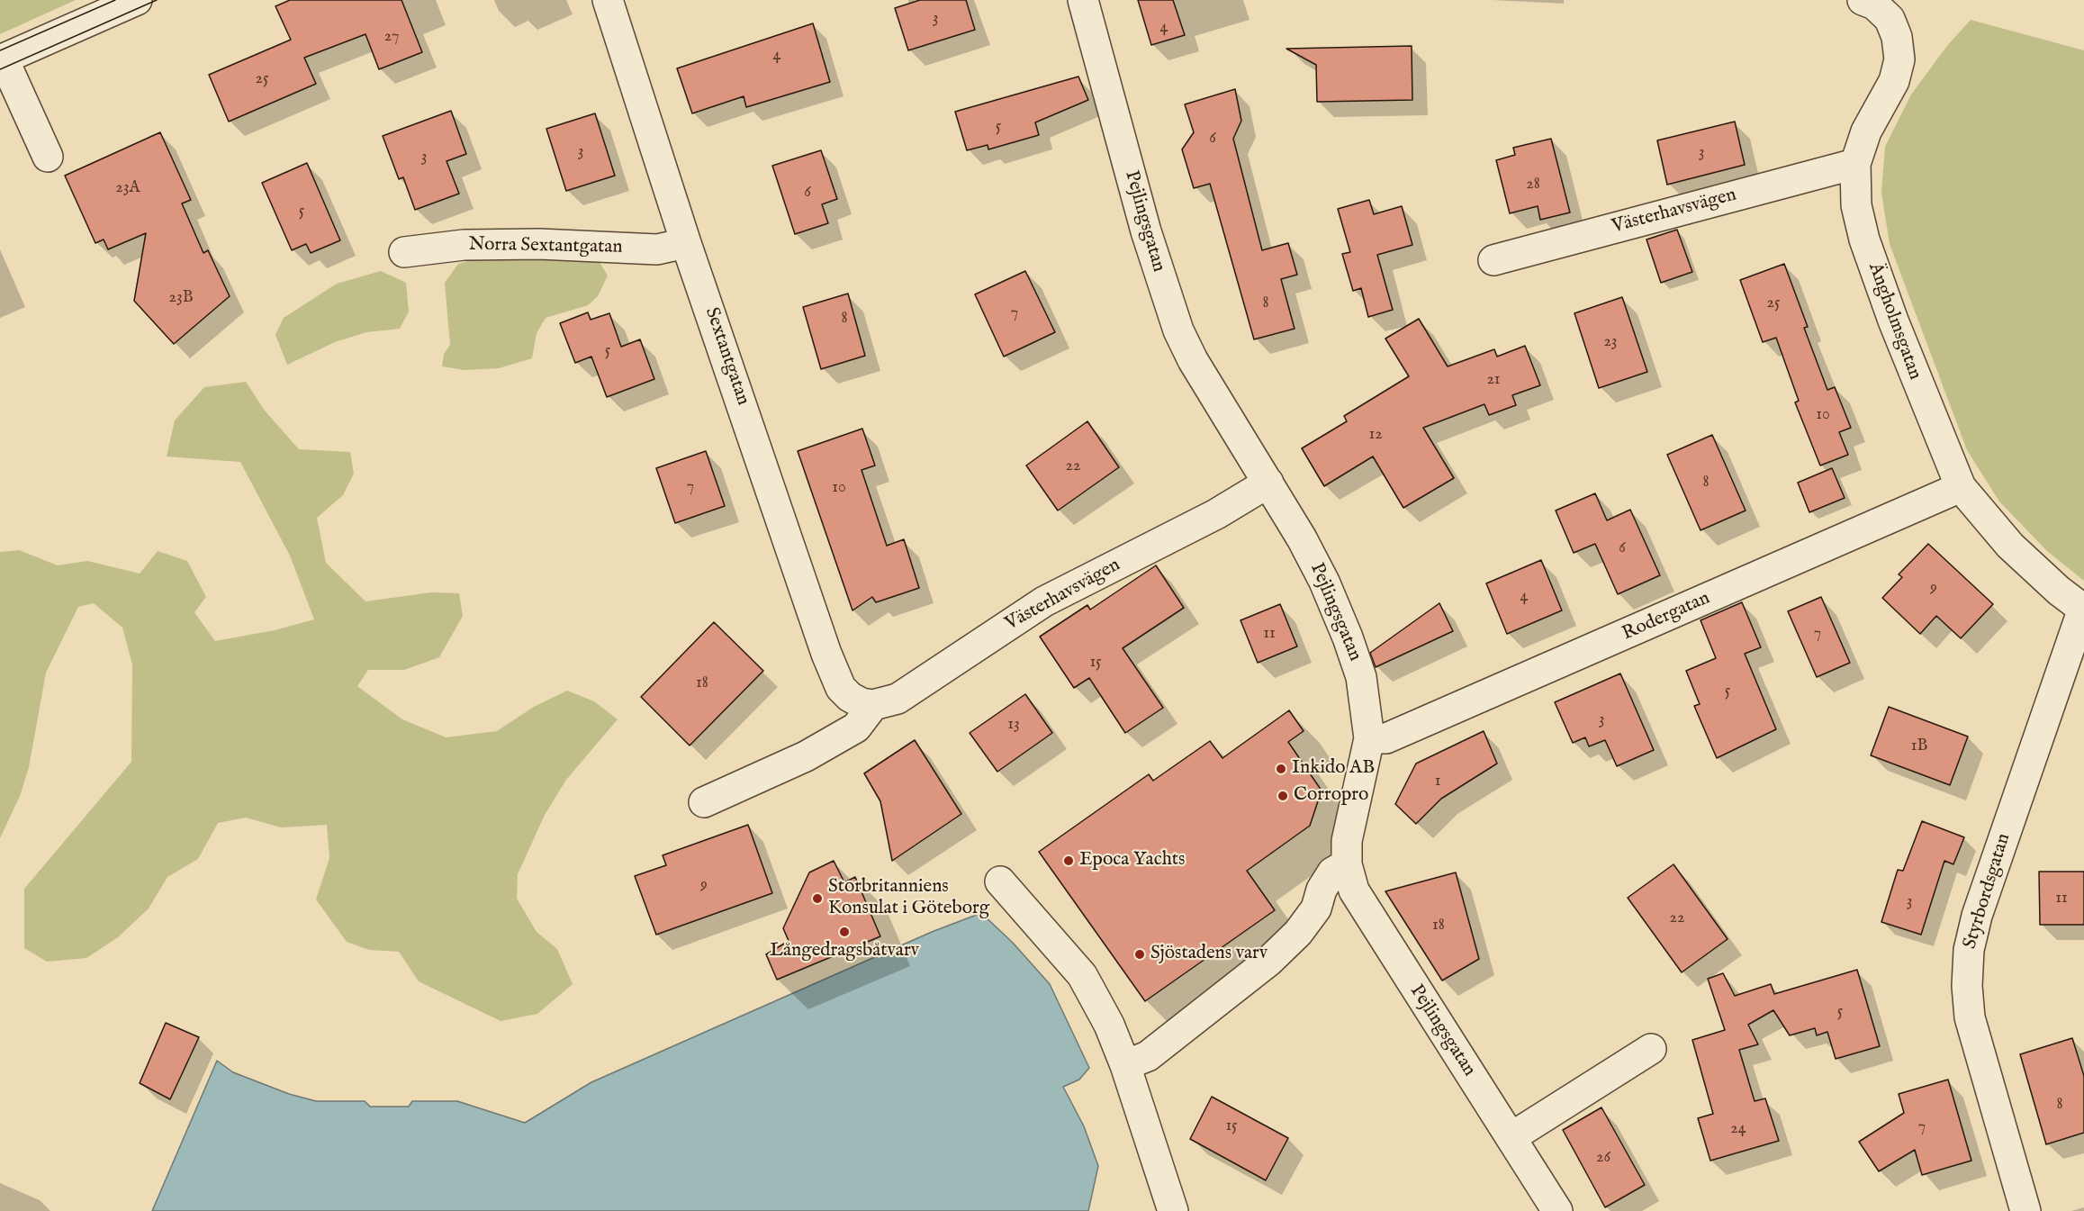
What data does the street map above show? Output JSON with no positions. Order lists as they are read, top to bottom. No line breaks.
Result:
{"streets":{"street":["Västerhavsvägen","Pejlingsgatan","Norra Sextantgatan","Ängholmsgatan","Sextantgatan","Rodergatan","Styrbordsgatan"]},"crossings":[["Västerhavsvägen","Pejlingsgatan"],["Västerhavsvägen","Ängholmsgatan"],["Västerhavsvägen","Sextantgatan"],["Pejlingsgatan","Rodergatan"],["Norra Sextantgatan","Sextantgatan"],["Ängholmsgatan","Rodergatan"],["Ängholmsgatan","Styrbordsgatan"]],"places":["Inkido AB","Corropro","Epoca Yachts","Storbritanniens Konsulat i Göteborg","Långedragsbåtvarv","Sjöstadens varv"],"house_numbers":["3","4","27","4","25","5","6","3","3","3","28","23A","6","5","23B","8","25","7","8","23","5","21","10","12","22","8","7","10","6","9","4","11","7","15","18","5","3","13","1B","1","9","11","3","22","18","5","8","15","7","24","26"]}
